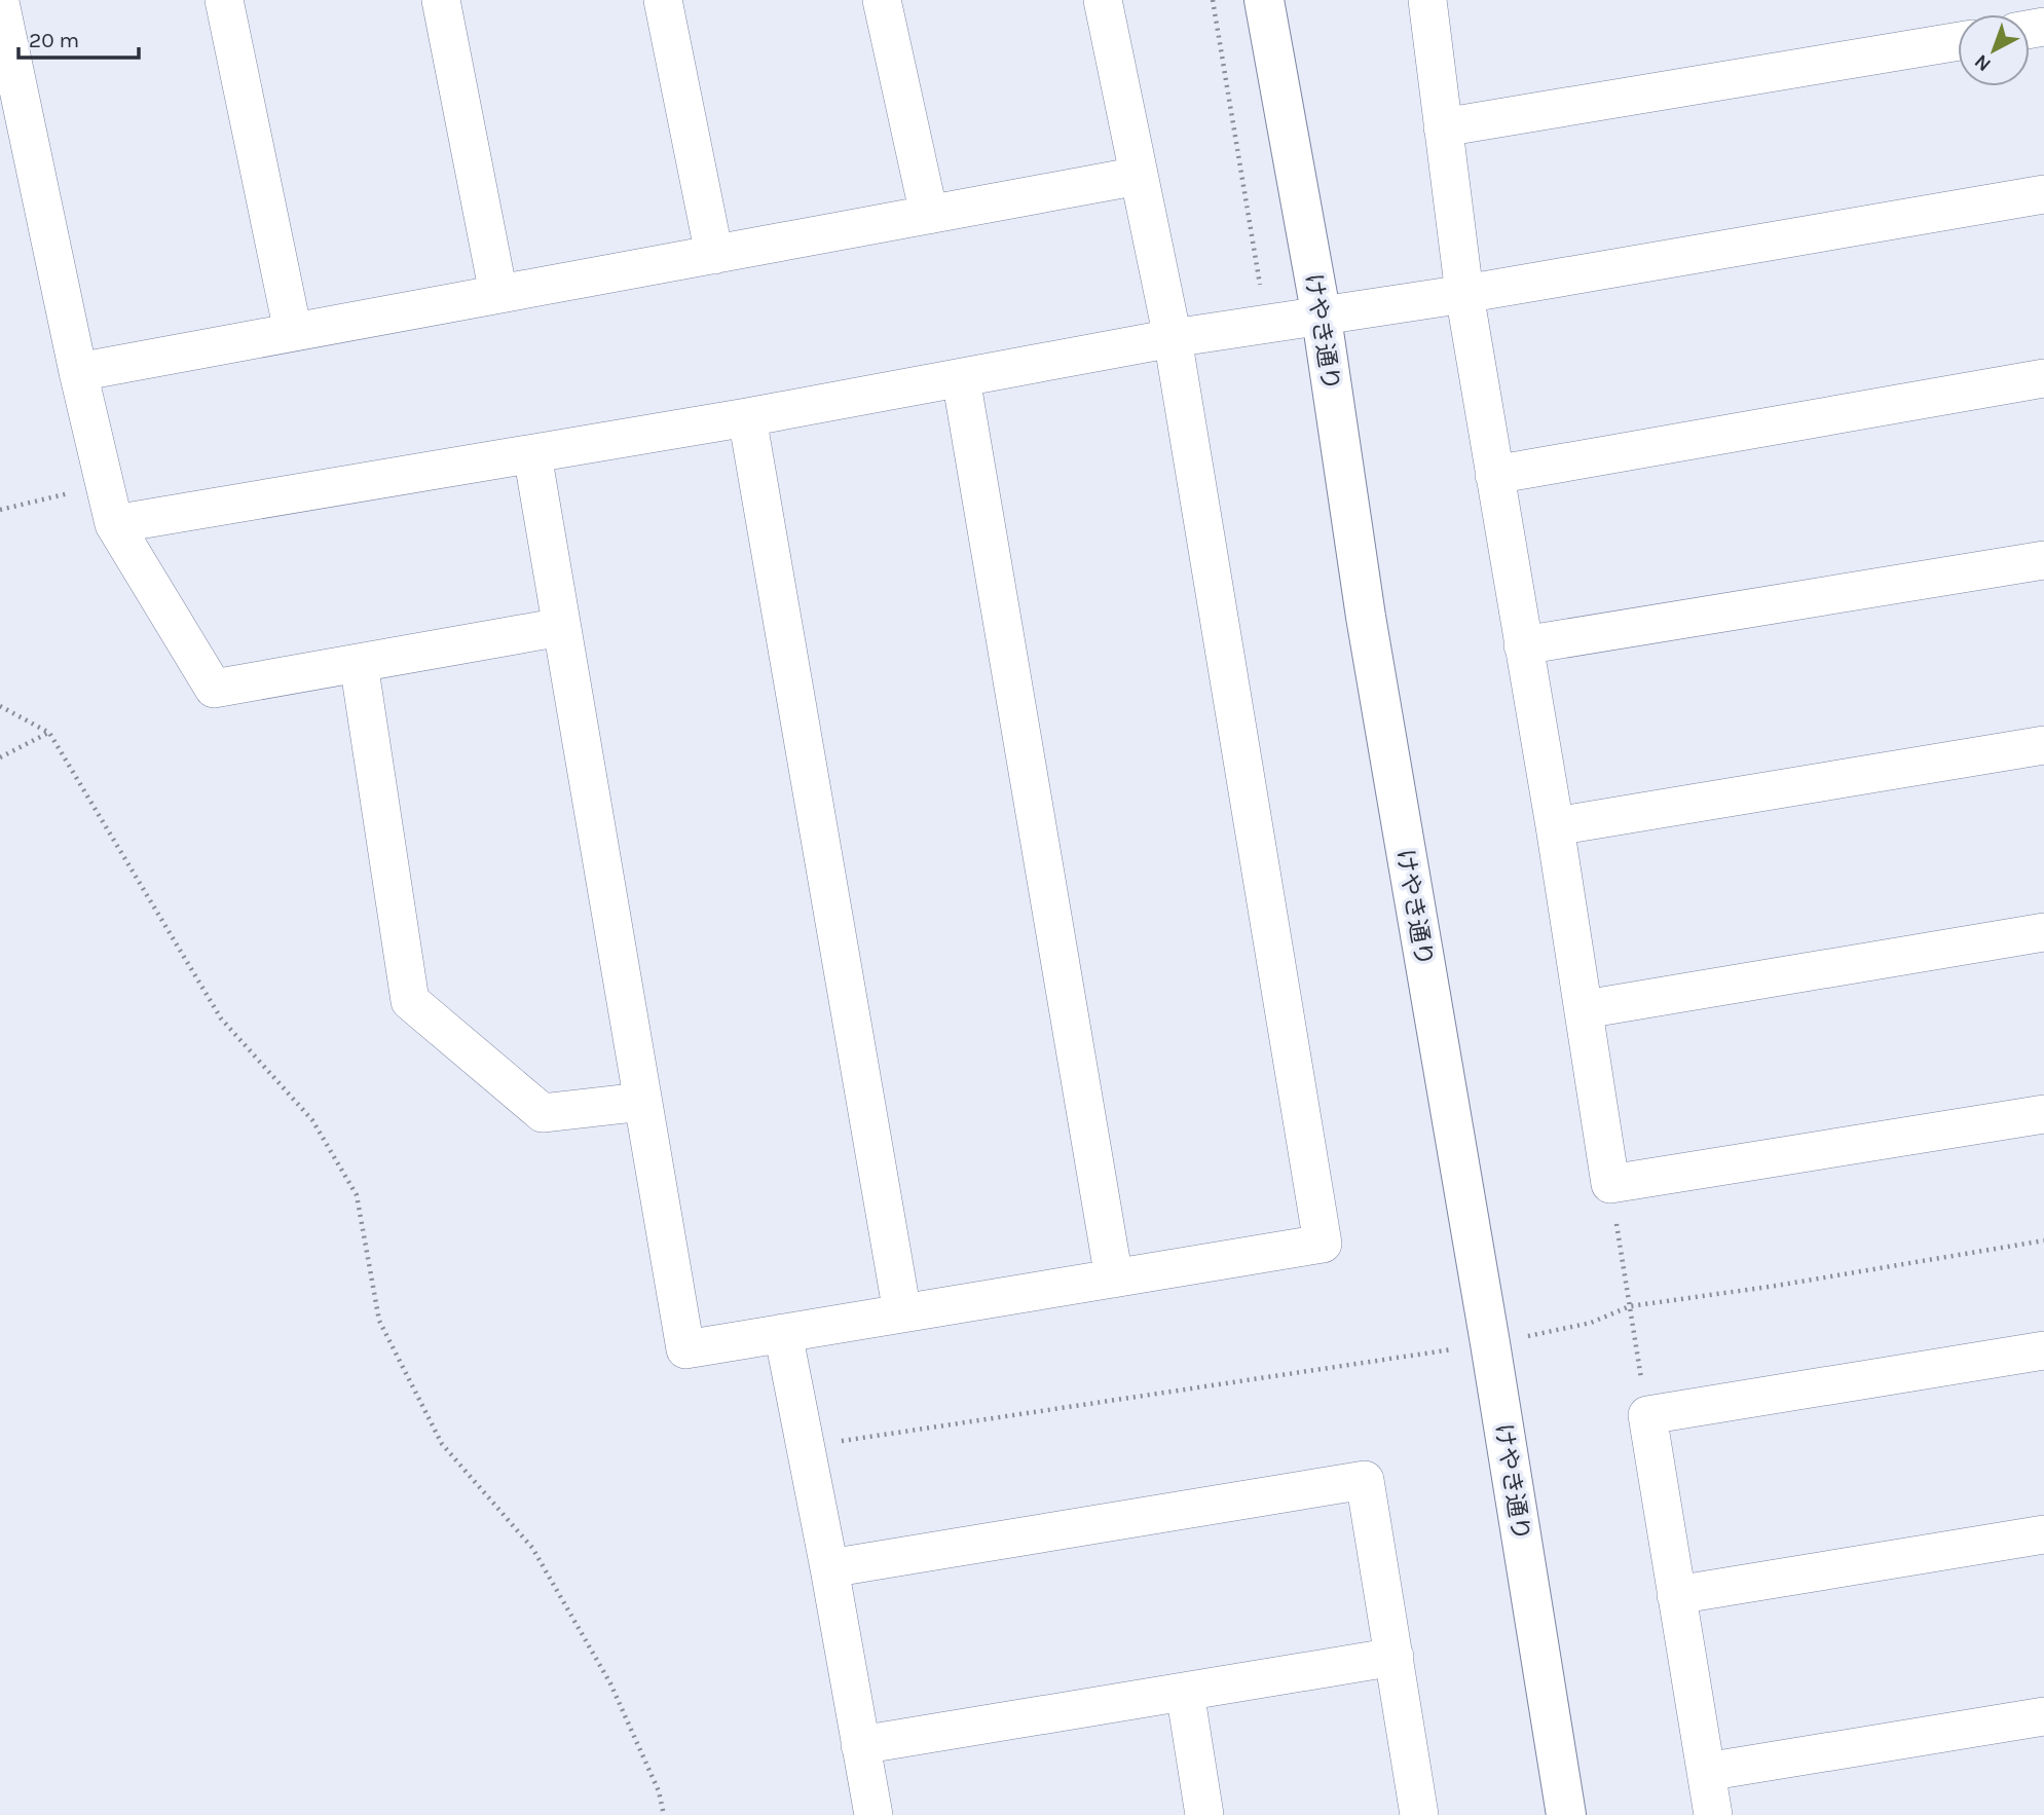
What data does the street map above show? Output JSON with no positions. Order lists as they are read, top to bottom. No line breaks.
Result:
{"streets":{"street":["けやき通り"]},"scale_bar":"20 m","north":"bottom left"}
